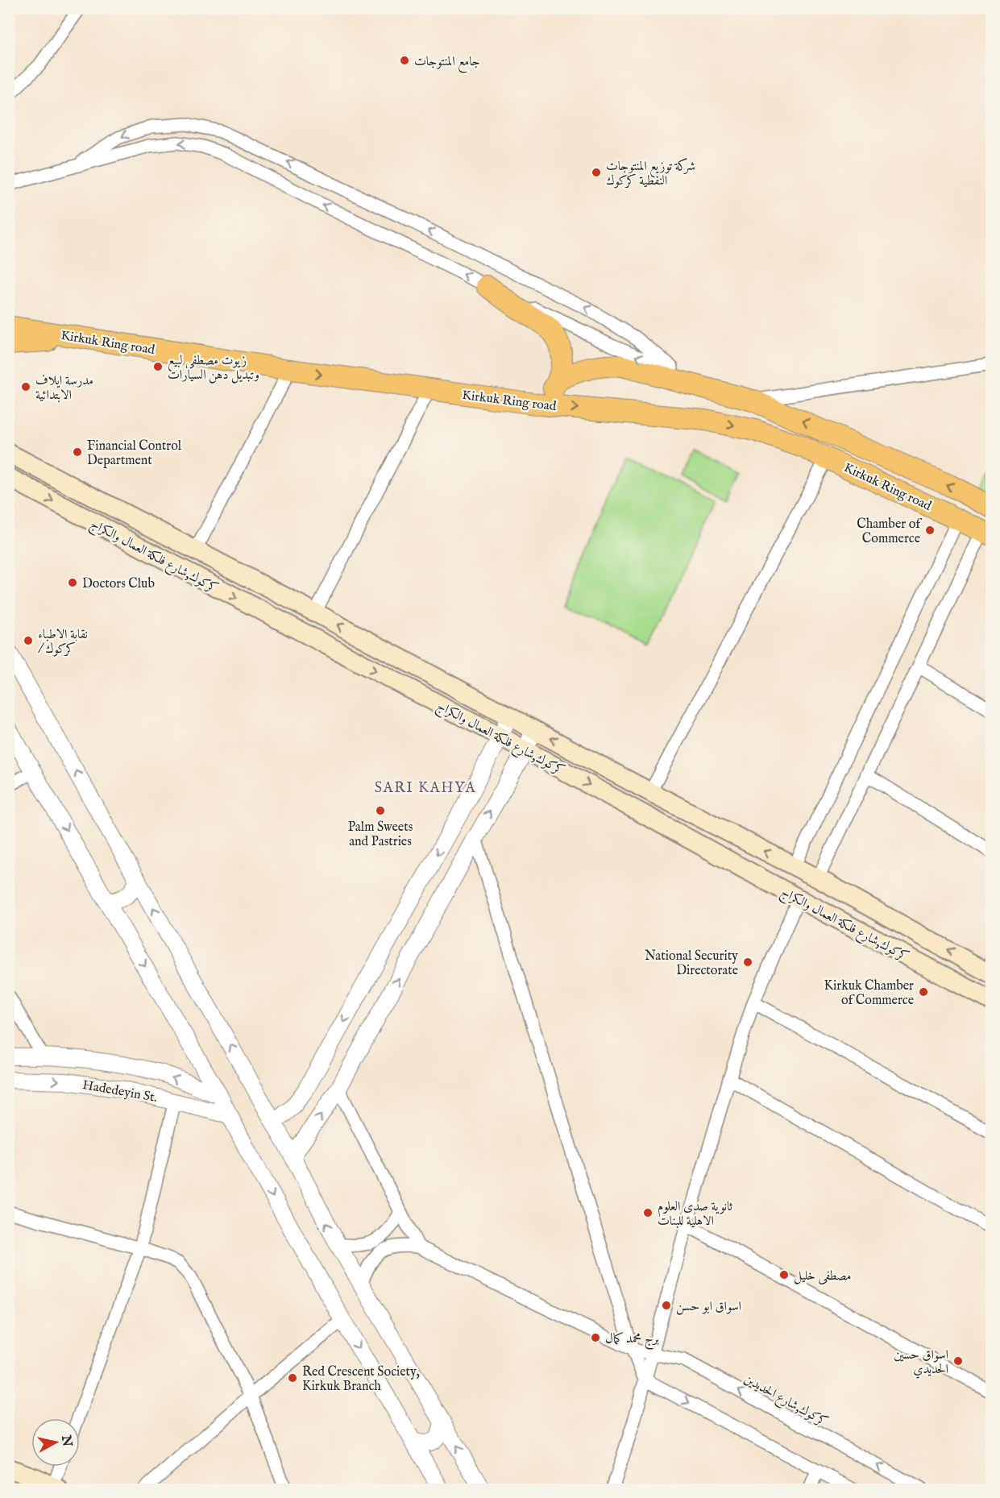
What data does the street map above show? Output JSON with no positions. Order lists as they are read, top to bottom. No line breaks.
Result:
{"streets":{"highway":["Kirkuk Ring road"],"main road":["كركوك,شارع فلكة العمال والكراج"],"street":["Hadedeyin St.","كركوك,شارع الحديدين"]},"districts":["SARI KAHYA"],"places":["جامع المنتوجات","شركة توزيع المنتوجات النفطية كركوك","زيوت مصطفى لبيع وتبديل دهن السيارات","مدرسة ايلاف الابتدائية","Financial Control Department","Chamber of Commerce","Doctors Club","نقابة الاطباء / كركوك","Palm Sweets and Pastries","National Security Directorate","Kirkuk Chamber of Commerce","ثانوية صدى العلوم الاهلية للبنات","مصطفى خليل","اسواق ابو حسن","برج محمد كمال","اسواق حسين الحديدي","Red Crescent Society, Kirkuk Branch"],"north":"right"}
